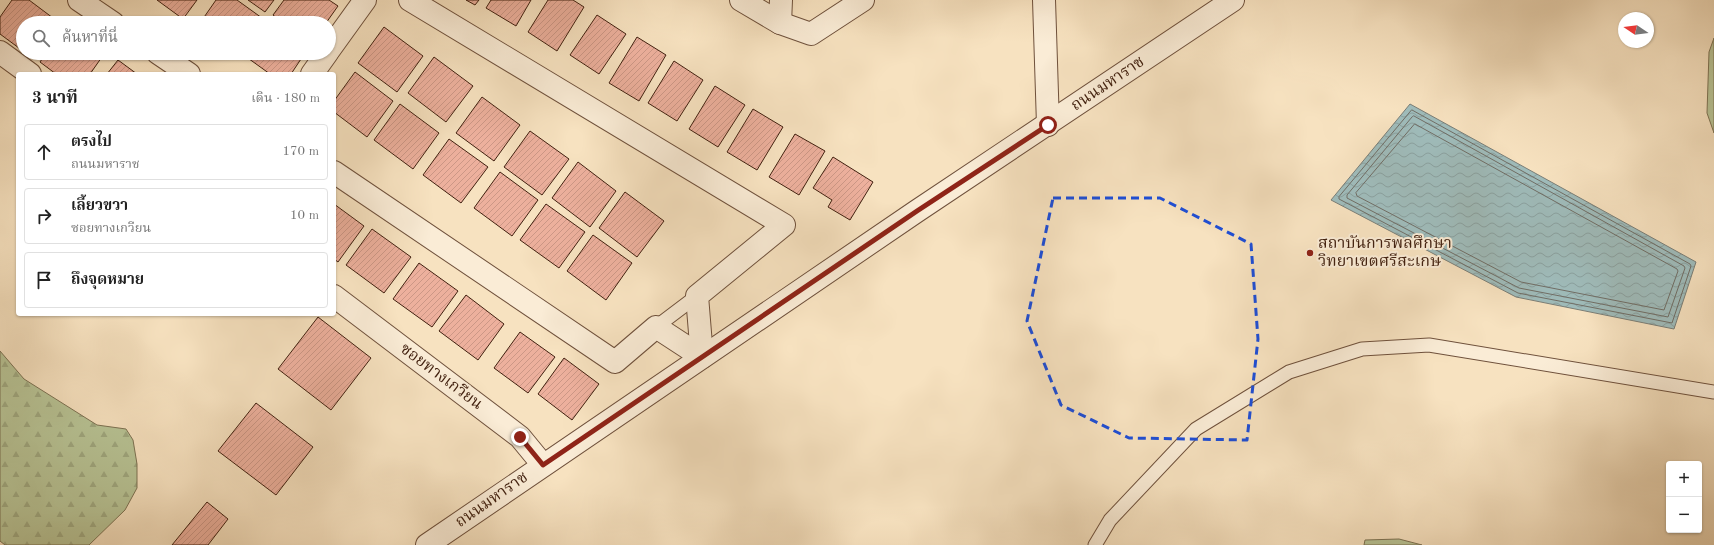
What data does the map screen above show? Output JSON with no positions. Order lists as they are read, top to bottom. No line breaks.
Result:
{"streets":{"street":["ถนนมหาราช","ซอยทางเกวียน"]},"crossings":[["ถนนมหาราช","ซอยทางเกวียน"]],"places":["สถาบันการพลศึกษา วิทยาเขตศรีสะเกษ"],"north":"left","page":{"search":"ค้นหาที่นี่","heading":["3 นาที","เดิน · 180 m"],"list":[["ตรงไป","ถนนมหาราช","170 m"],["เลี้ยวขวา","ซอยทางเกวียน","10 m"],"ถึงจุดหมาย"],"map_buttons":["+","−"]}}
